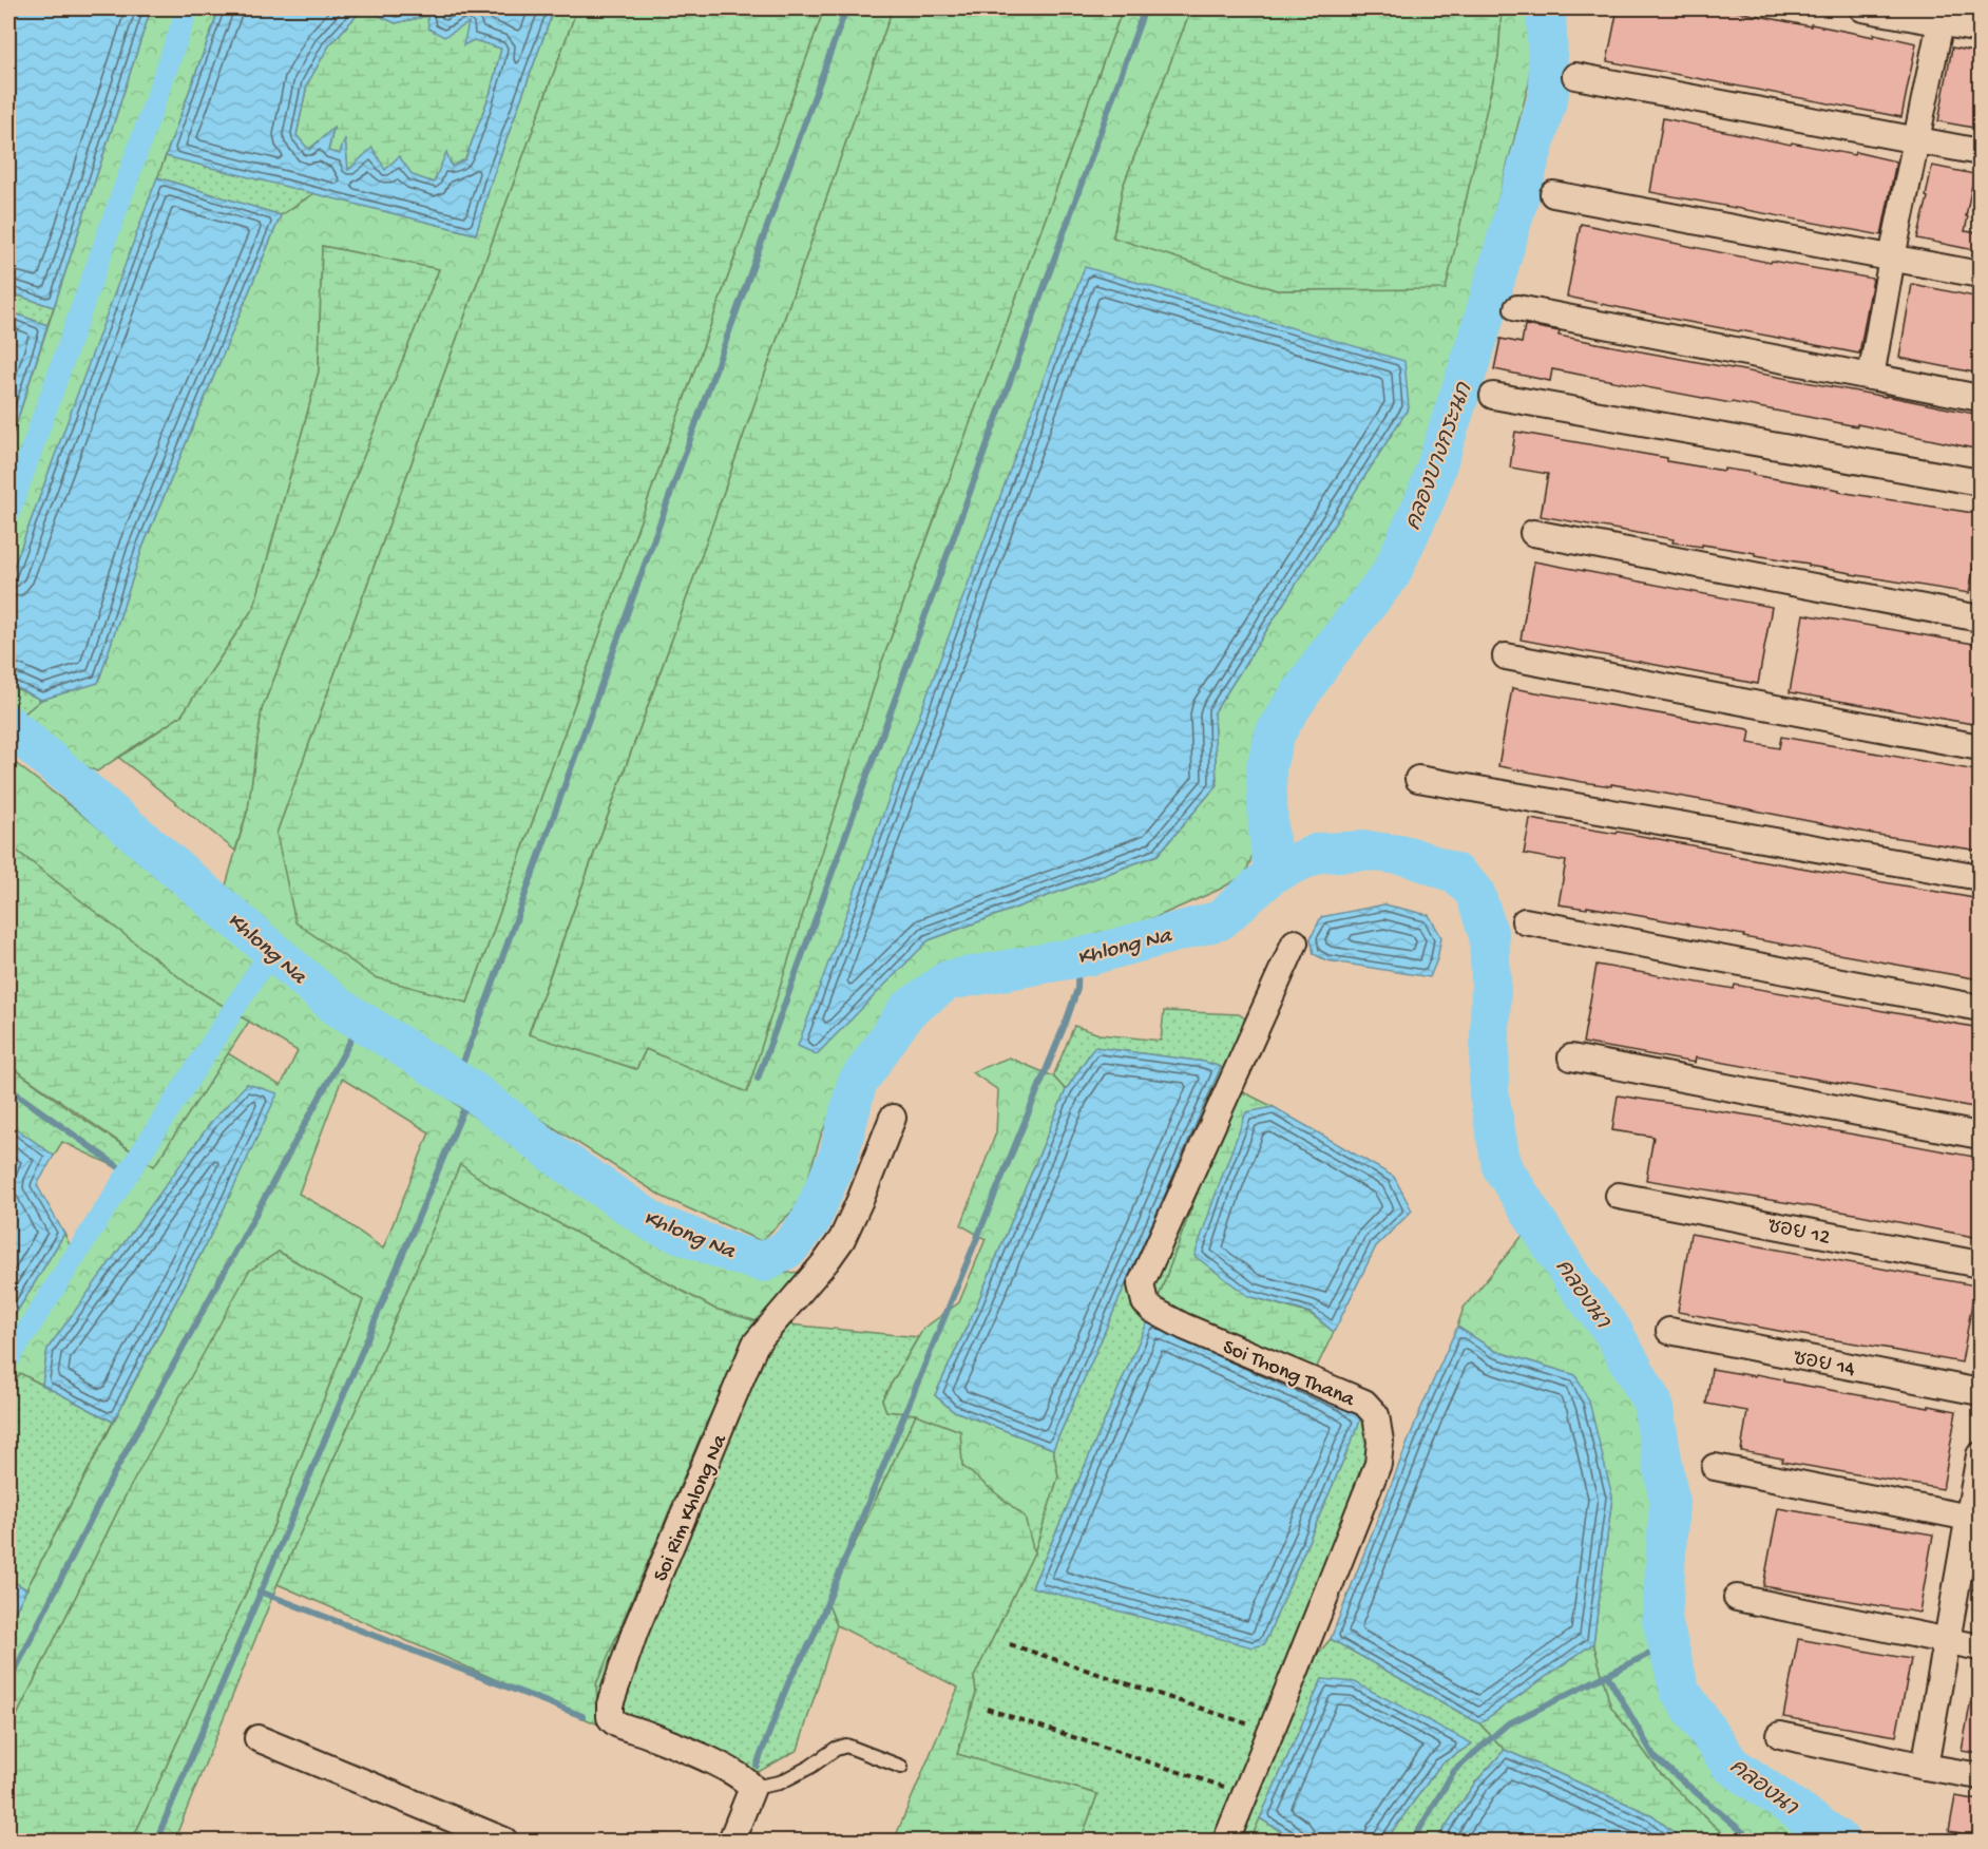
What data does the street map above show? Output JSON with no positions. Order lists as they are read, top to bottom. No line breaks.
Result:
{"streets":{"street":["ซอย 12","ซอย 14","Soi Thong Thana","Soi Rim Khlong Na"]},"water":["คลองบางกระนก","Khlong Na","คลองนา"]}
